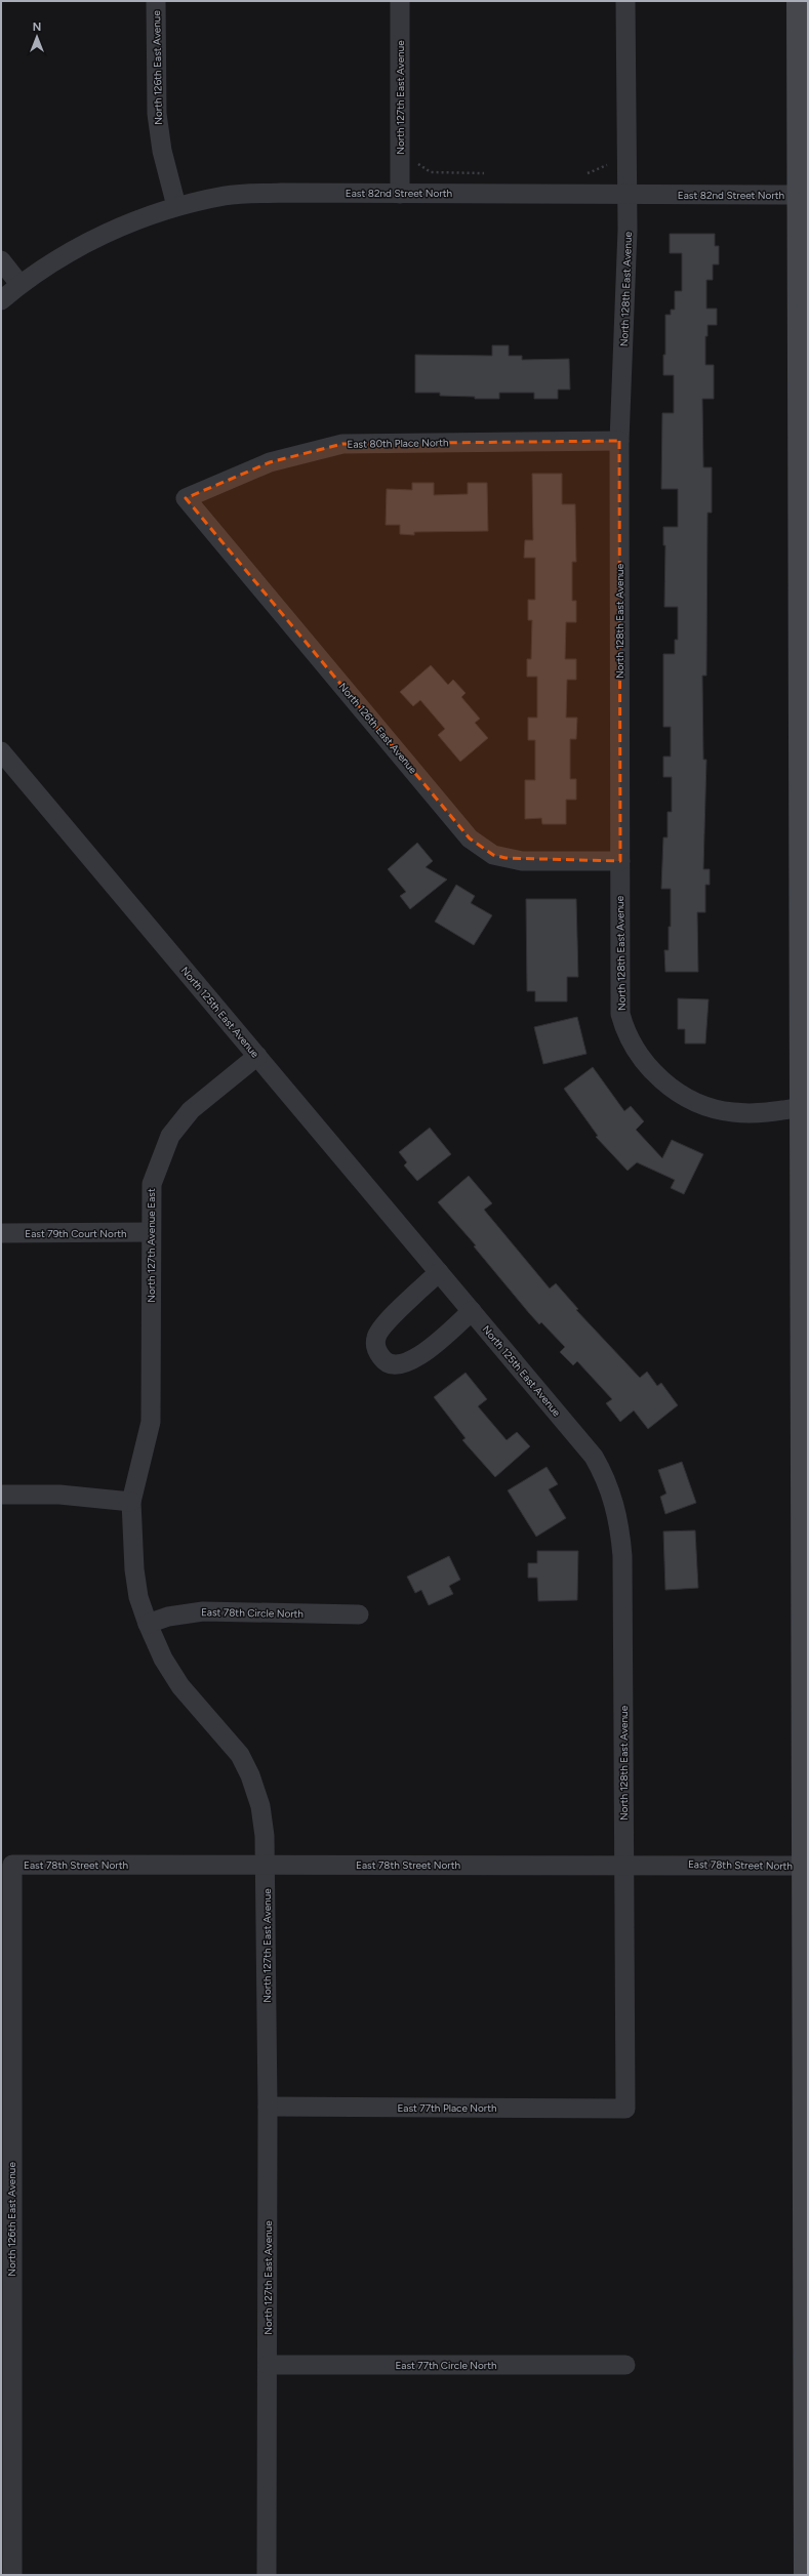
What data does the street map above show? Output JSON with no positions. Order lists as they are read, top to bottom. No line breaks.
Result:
{"streets":{"street":["North 126th East Avenue","North 127th East Avenue","East 82nd Street North","North 128th East Avenue","East 80th Place North","North 125th East Avenue","East 79th Court North","North 127th Avenue East","East 78th Circle North","East 78th Street North","East 77th Place North","East 77th Circle North"]},"crossings":[["North 126th East Avenue","East 82nd Street North"],["North 126th East Avenue","North 128th East Avenue"],["North 126th East Avenue","East 80th Place North"],["North 126th East Avenue","East 78th Street North"],["North 127th East Avenue","East 82nd Street North"],["North 127th East Avenue","North 127th Avenue East"],["North 127th East Avenue","East 78th Circle North"],["North 127th East Avenue","East 78th Street North"],["North 127th East Avenue","East 77th Place North"],["North 127th East Avenue","East 77th Circle North"],["East 82nd Street North","North 128th East Avenue"],["North 128th East Avenue","East 80th Place North"],["North 128th East Avenue","North 125th East Avenue"],["North 128th East Avenue","East 78th Street North"],["North 128th East Avenue","East 77th Place North"],["North 125th East Avenue","North 127th Avenue East"],["East 79th Court North","North 127th Avenue East"]],"north":"top"}
